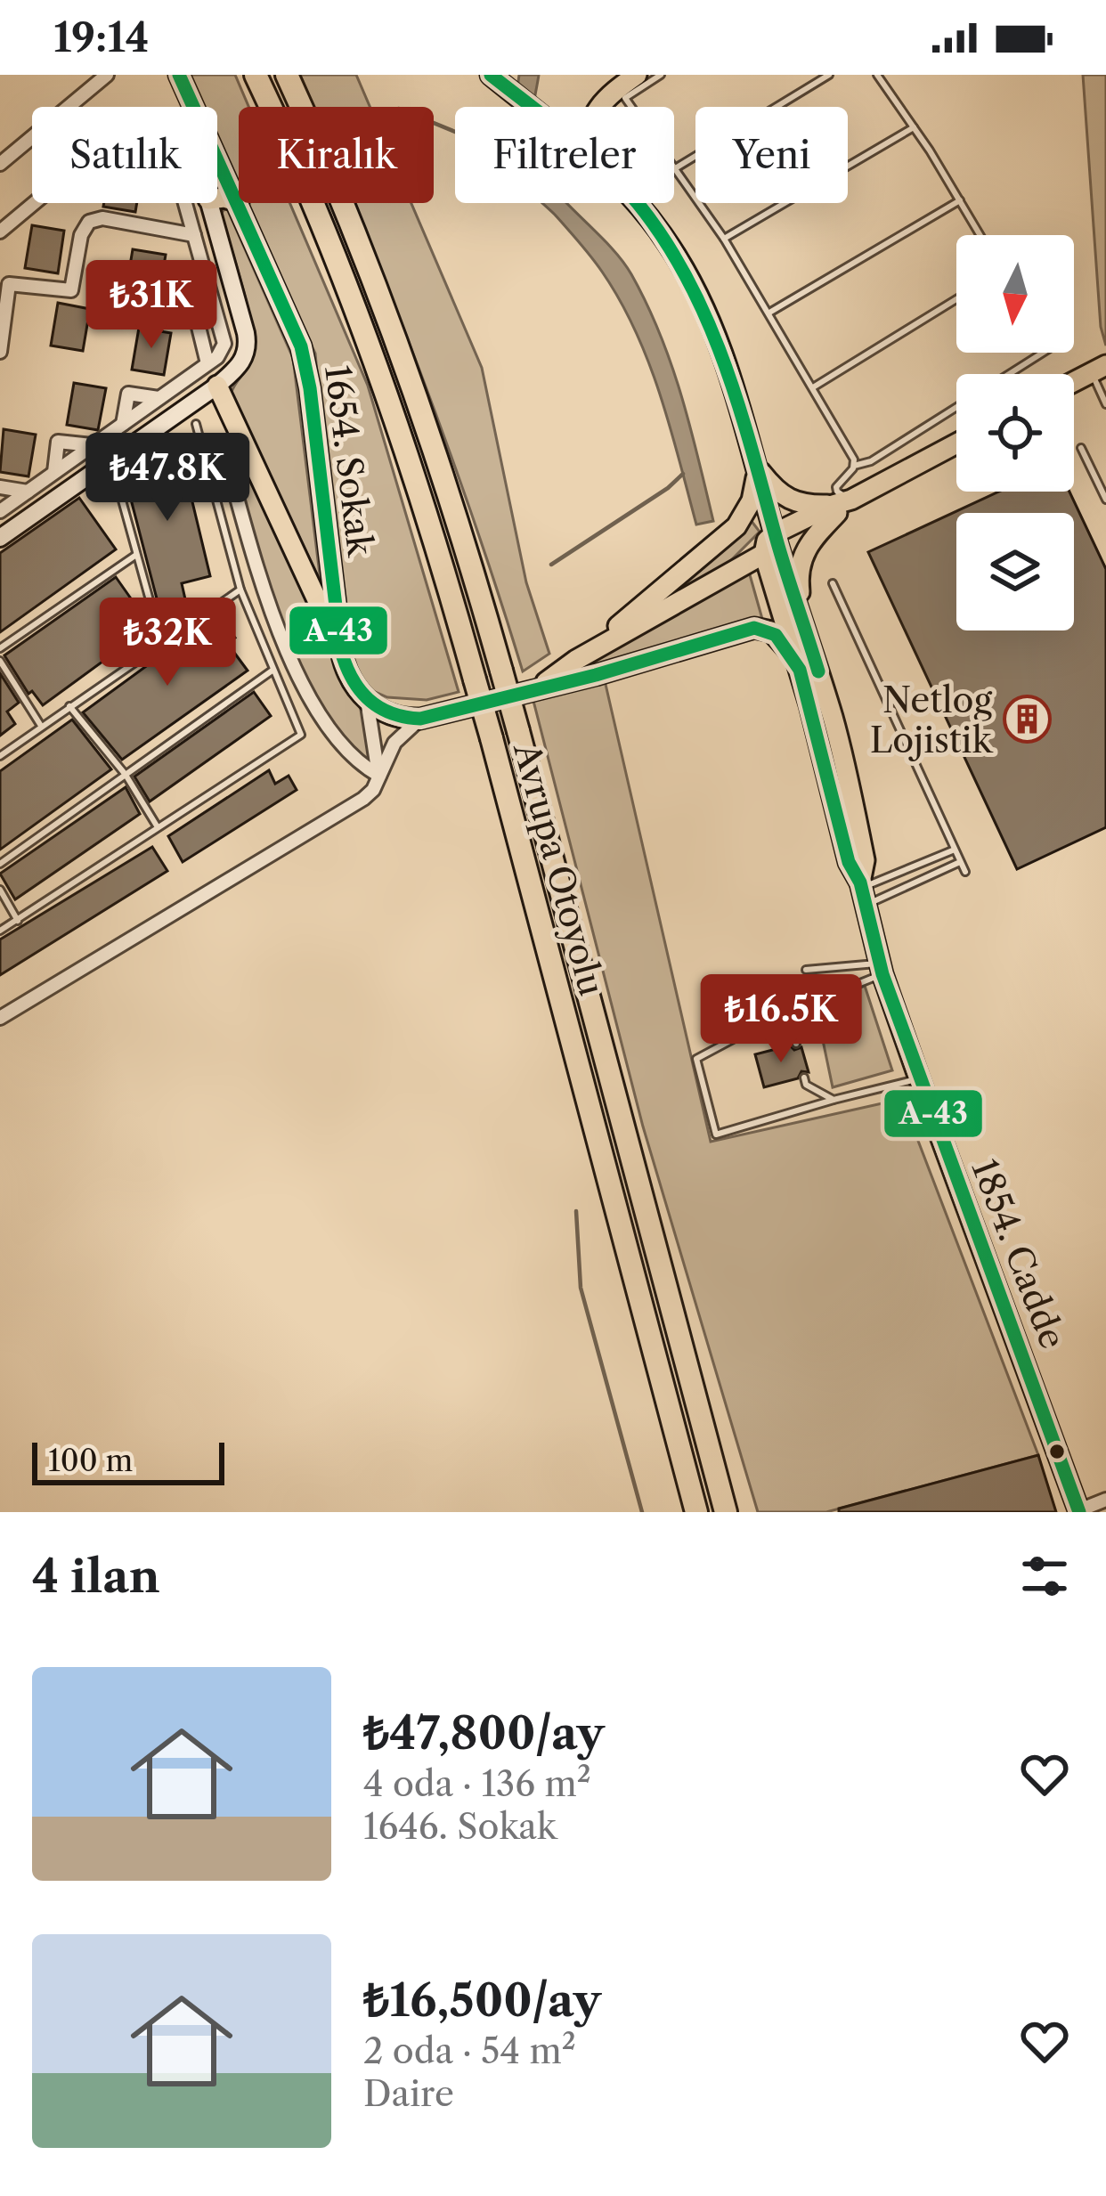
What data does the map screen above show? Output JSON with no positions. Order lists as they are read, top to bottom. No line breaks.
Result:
{"streets":{"highway":["Avrupa Otoyolu"],"main road":["1654. Sokak","1854. Cadde"]},"places":{"building":["Netlog Lojistik"]},"lines":["transit line A-43"],"scale_bar":"100 m","north":"bottom","page":{"status":"19:14","chip":["Satılık","Kiralık","Filtreler","Yeni"],"price":["₺31K","₺47.8K","₺32K","₺16.5K"],"scale":"100 m","heading":"4 ilan","list":[{"name":"₺47,800/ay","note":"4 oda · 136 m² · 1646. Sokak"},{"name":"₺16,500/ay","note":"2 oda · 54 m² · Daire"}]}}
